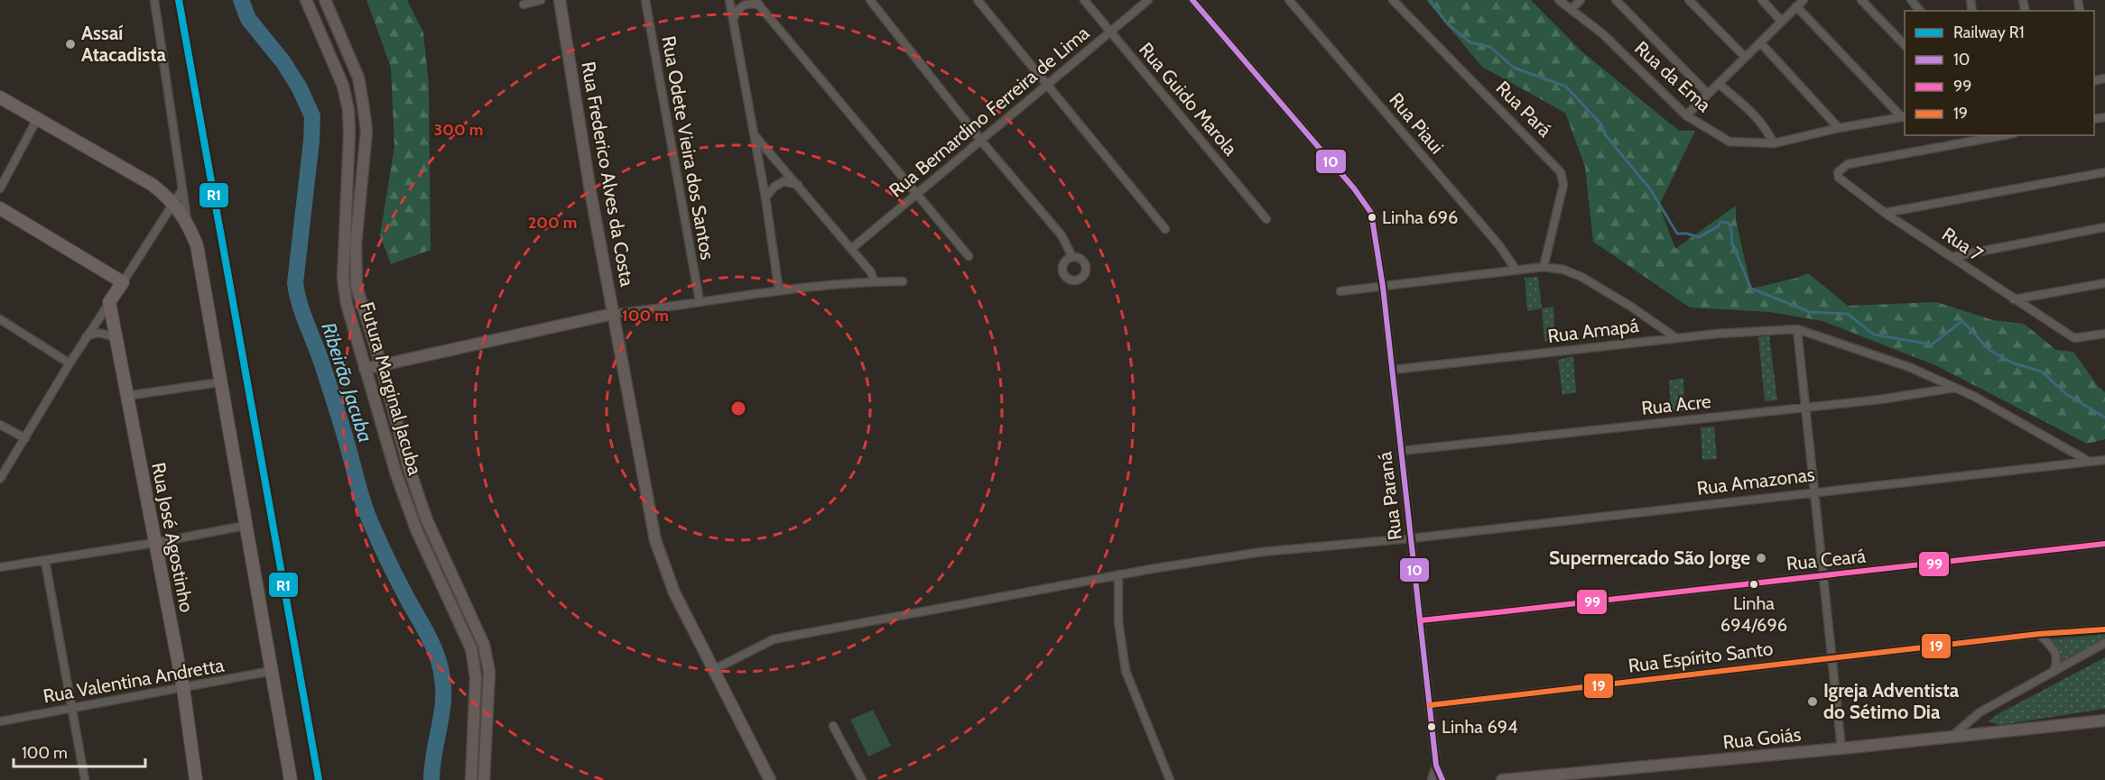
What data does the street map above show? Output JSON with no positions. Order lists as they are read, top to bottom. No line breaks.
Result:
{"streets":{"main road":["Rua José Agostinho"],"street":["Rua da Ema","Rua Guido Marola","Rua Pará","Rua Bernardino Ferreira de Lima","Rua Piaui","Rua Odete Vieira dos Santos","Rua Frederico Alves da Costa","Rua 7","Rua Amapá","Futura Marginal Jacuba","Rua Acre","Rua Amazonas","Rua Paraná","Rua Ceará","Rua Espírito Santo","Rua Valentina Andretta","Rua Goiás"]},"crossings":[["Rua Guido Marola","Rua Bernardino Ferreira de Lima"],["Rua Frederico Alves da Costa","Rua Amazonas"],["Rua Amapá","Rua Paraná"],["Rua Acre","Rua Paraná"],["Rua Amazonas","Rua Paraná"],["Rua Paraná","Rua Ceará"],["Rua Paraná","Rua Espírito Santo"],["Rua José Agostinho","Rua Valentina Andretta"]],"water":["Ribeirão Jacuba"],"places":["Assaí Atacadista","Linha 696","Supermercado São Jorge","Linha 694/696","Igreja Adventista do Sétimo Dia","Linha 694"],"lines":["rail line R1","transit line 10","transit line 99","transit line 19"],"legend":["Railway R1","10","99","19"],"scale_bar":"100 m","rings":["300 m","200 m","100 m"]}
